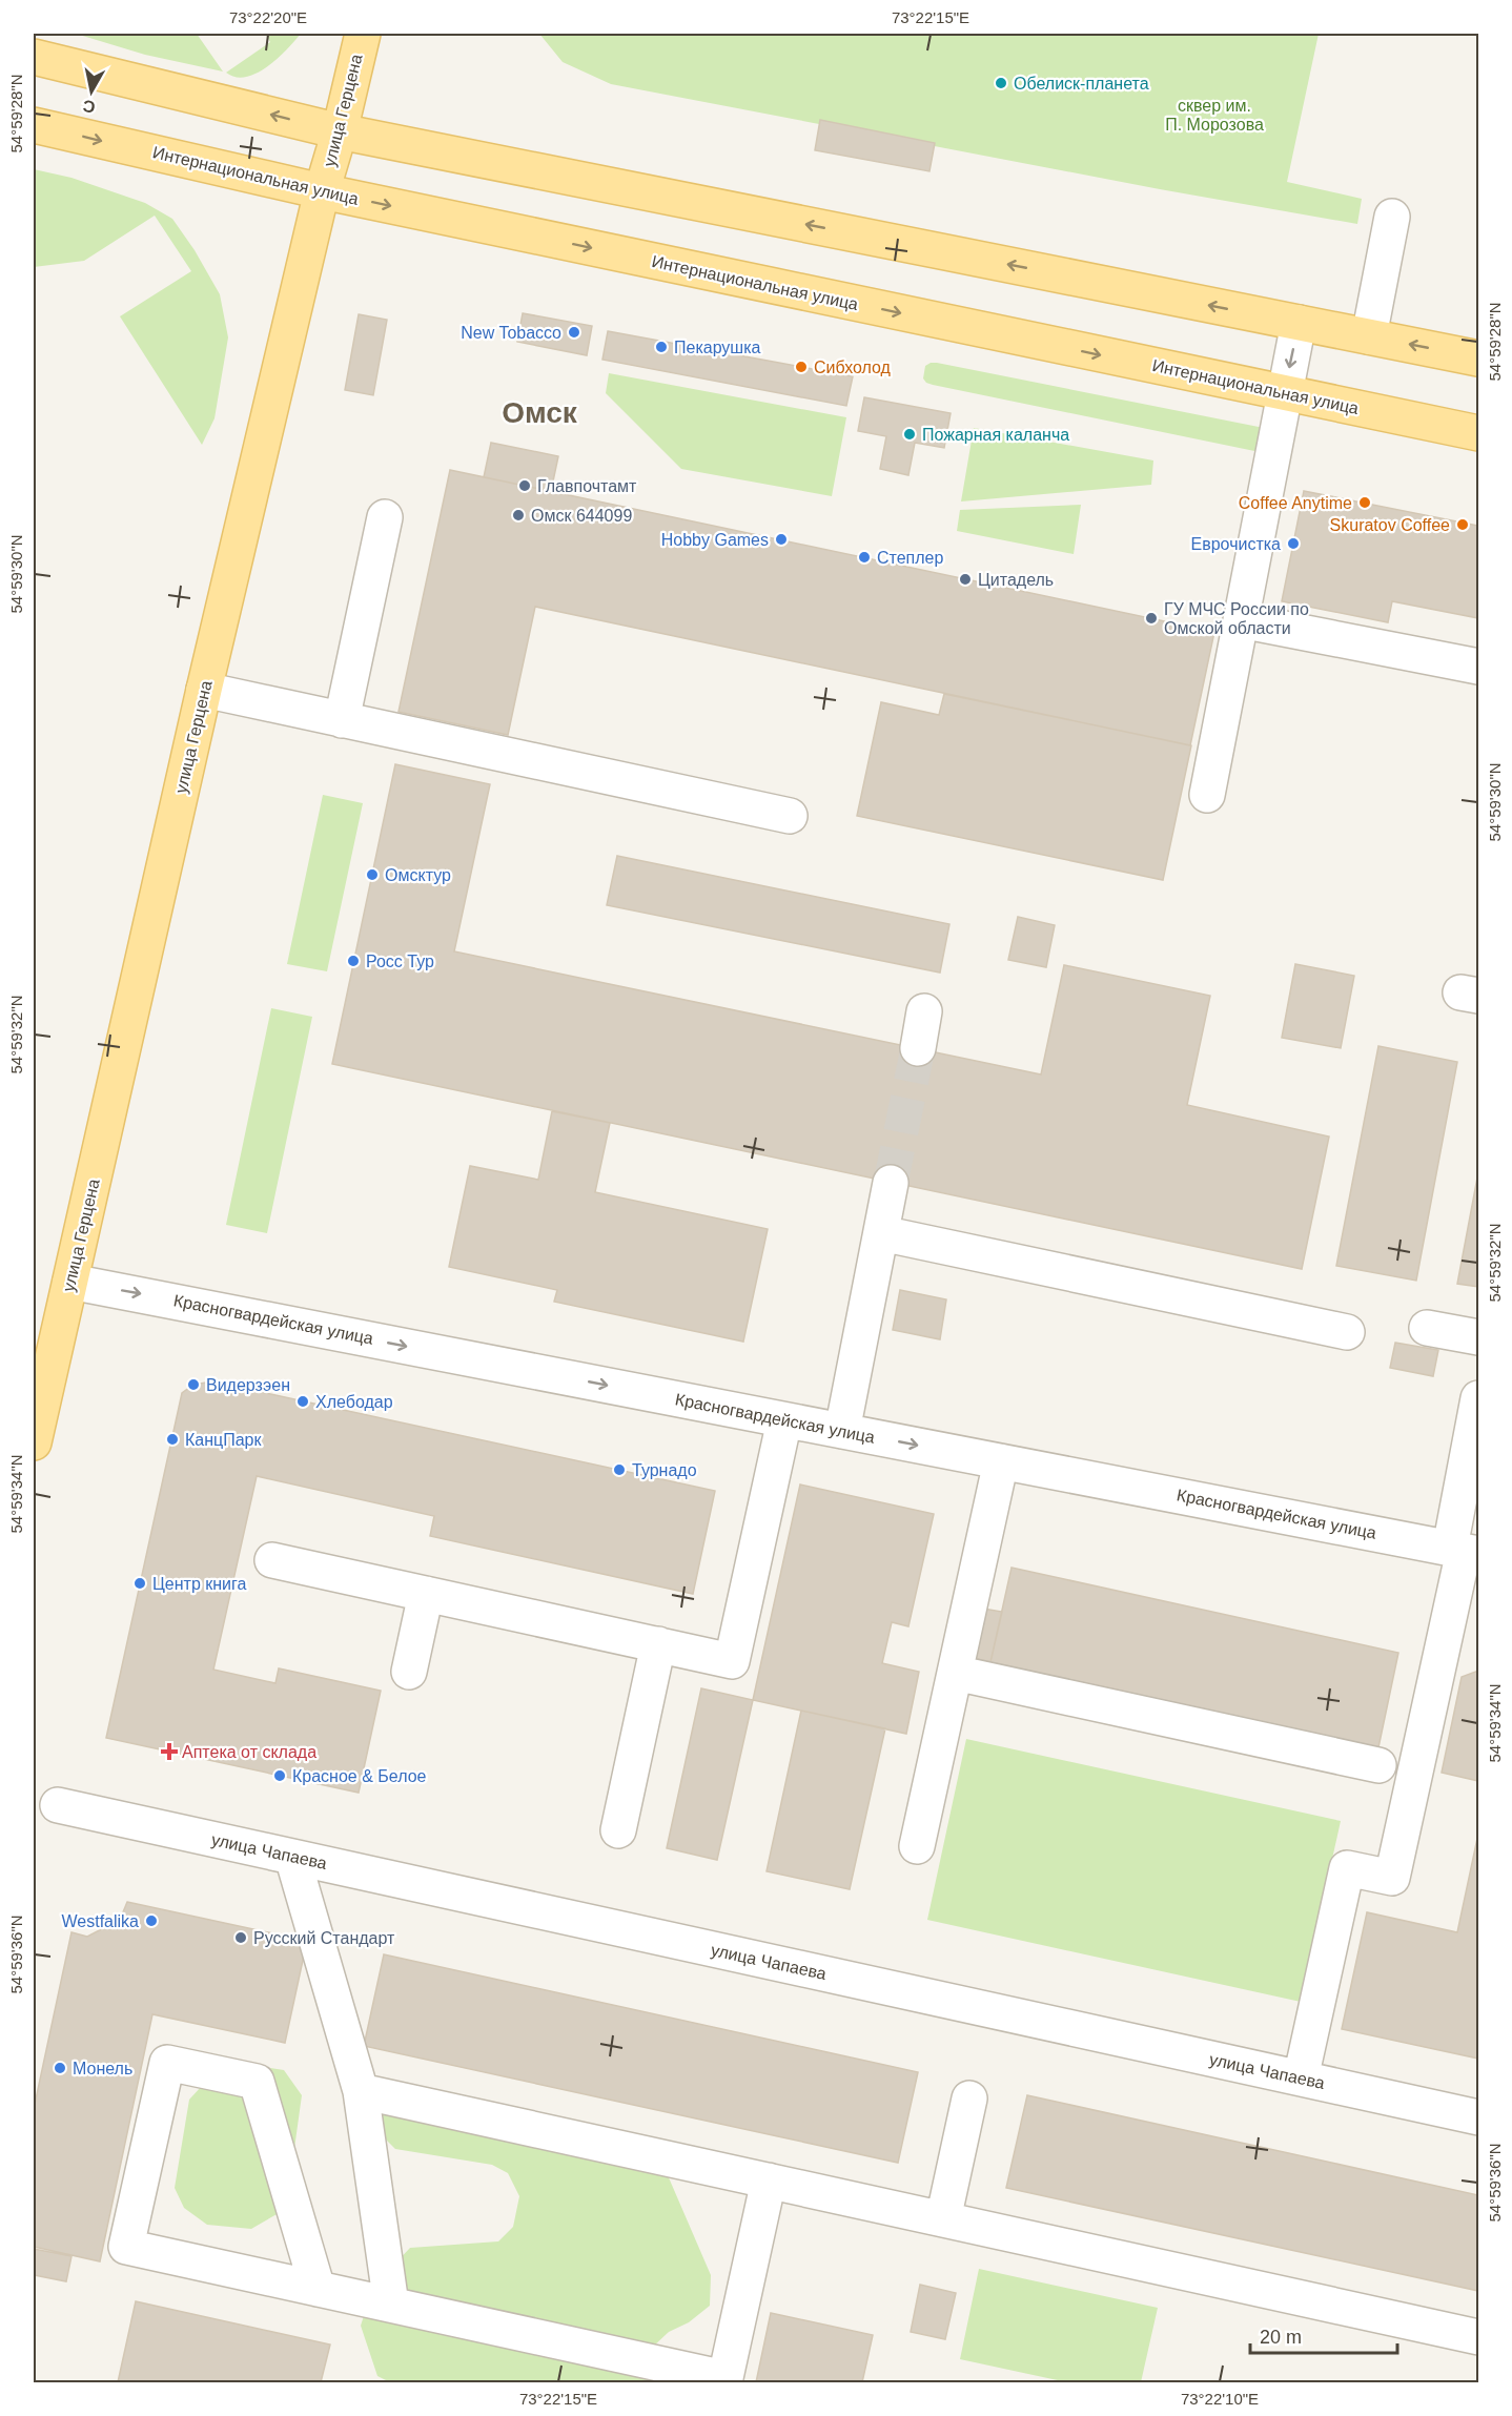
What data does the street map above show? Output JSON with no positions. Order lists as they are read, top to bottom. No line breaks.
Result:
{"streets":{"main road":["улица Герцена","Интернациональная улица"],"street":["Красногвардейская улица","улица Чапаева"]},"crossings":[["улица Герцена","Интернациональная улица"],["улица Герцена","Красногвардейская улица"]],"districts":["Омск"],"parks":["сквер им. П. Морозова"],"places":{"other":["Обелиск-планета","New Tobacco","Пекарушка","Сибхолод","Пожарная каланча","Главпочтамт","Coffee Anytime","Омск 644099","Skuratov Coffee","Hobby Games","Еврочистка","Степлер","Цитадель","ГУ МЧС России по Омской области","Омсктур","Росс Тур","Видерзэен","Хлебодар","КанцПарк","Турнадо","Центр книга","Красное & Белое","Westfalika","Русский Стандарт","Монель"],"health":["Аптека от склада"]},"scale_bar":"20 m","north":"bottom","coordinates":["73°22'20\"E","73°22'15\"E","54°59'28\"N","54°59'30\"N","54°59'32\"N","54°59'34\"N","54°59'36\"N","73°22'10\"E"]}
